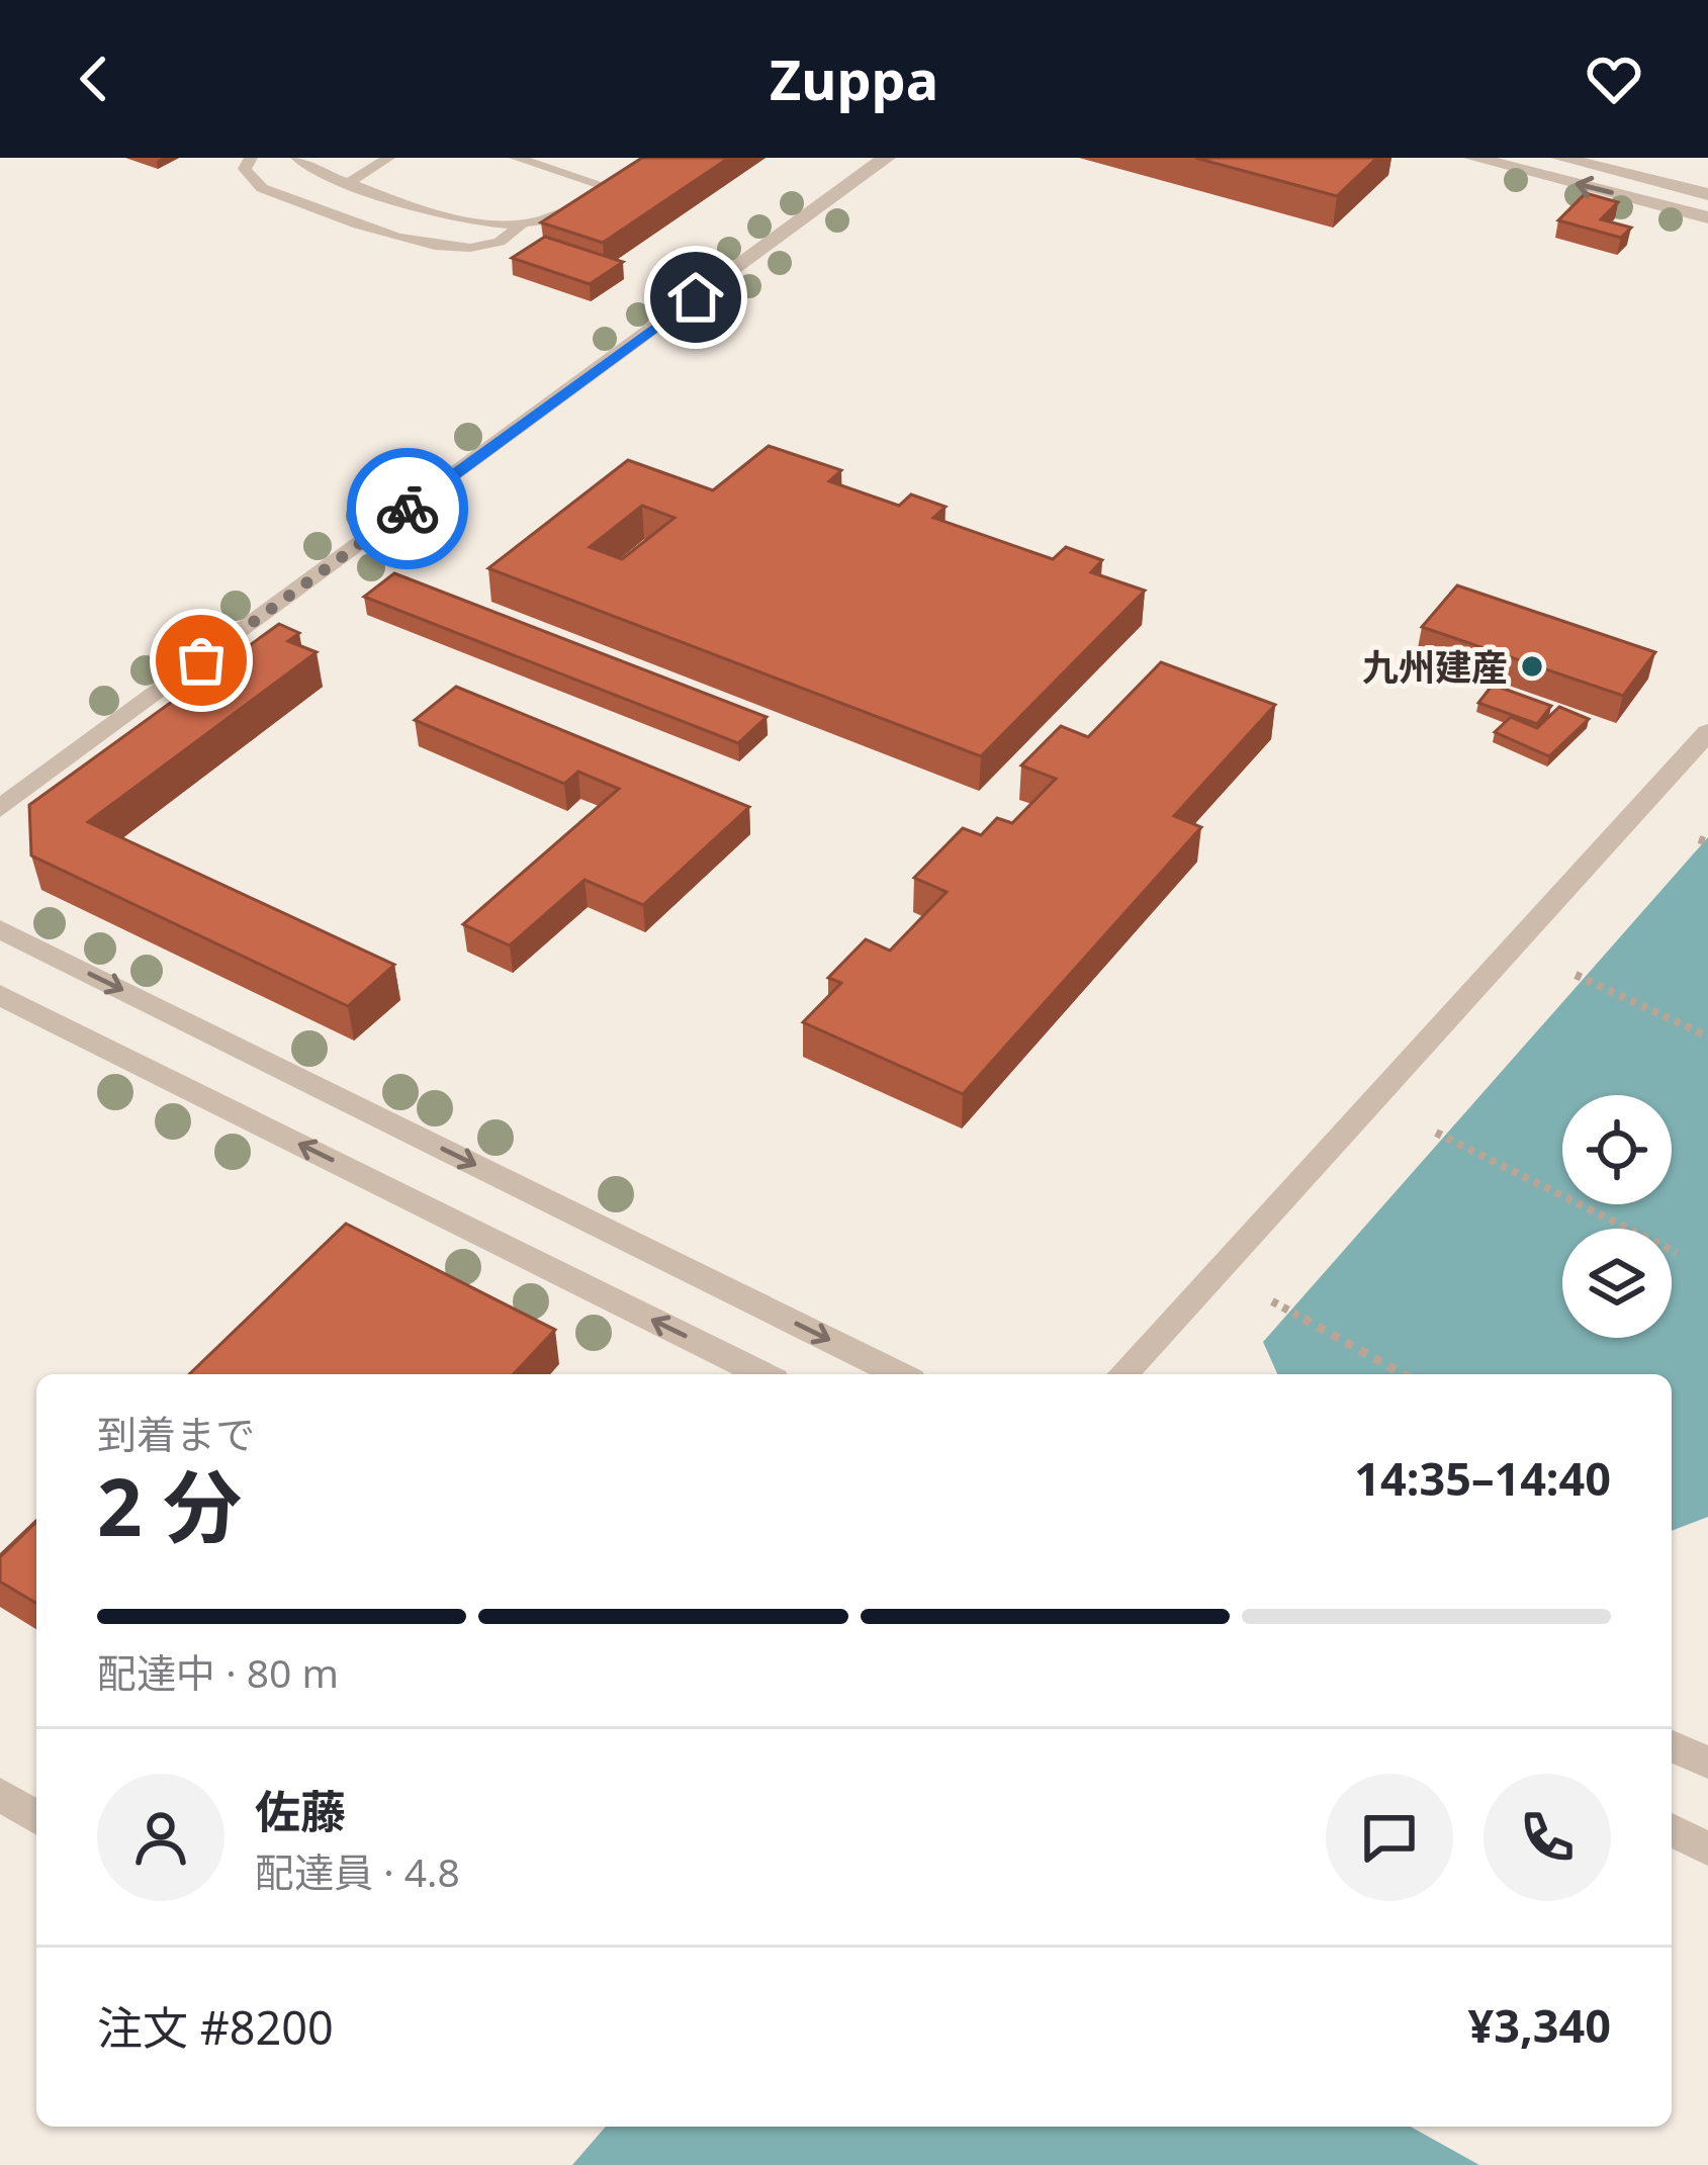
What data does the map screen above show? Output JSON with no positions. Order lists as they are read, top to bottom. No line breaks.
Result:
{"places":["九州建産"],"page":{"header":"Zuppa","heading":["2 分","到着まで","14:35–14:40"],"panel":["佐藤","配達員 · 4.8","注文 #8200","¥3,340"],"bar":"配達中 · 80 m"}}
